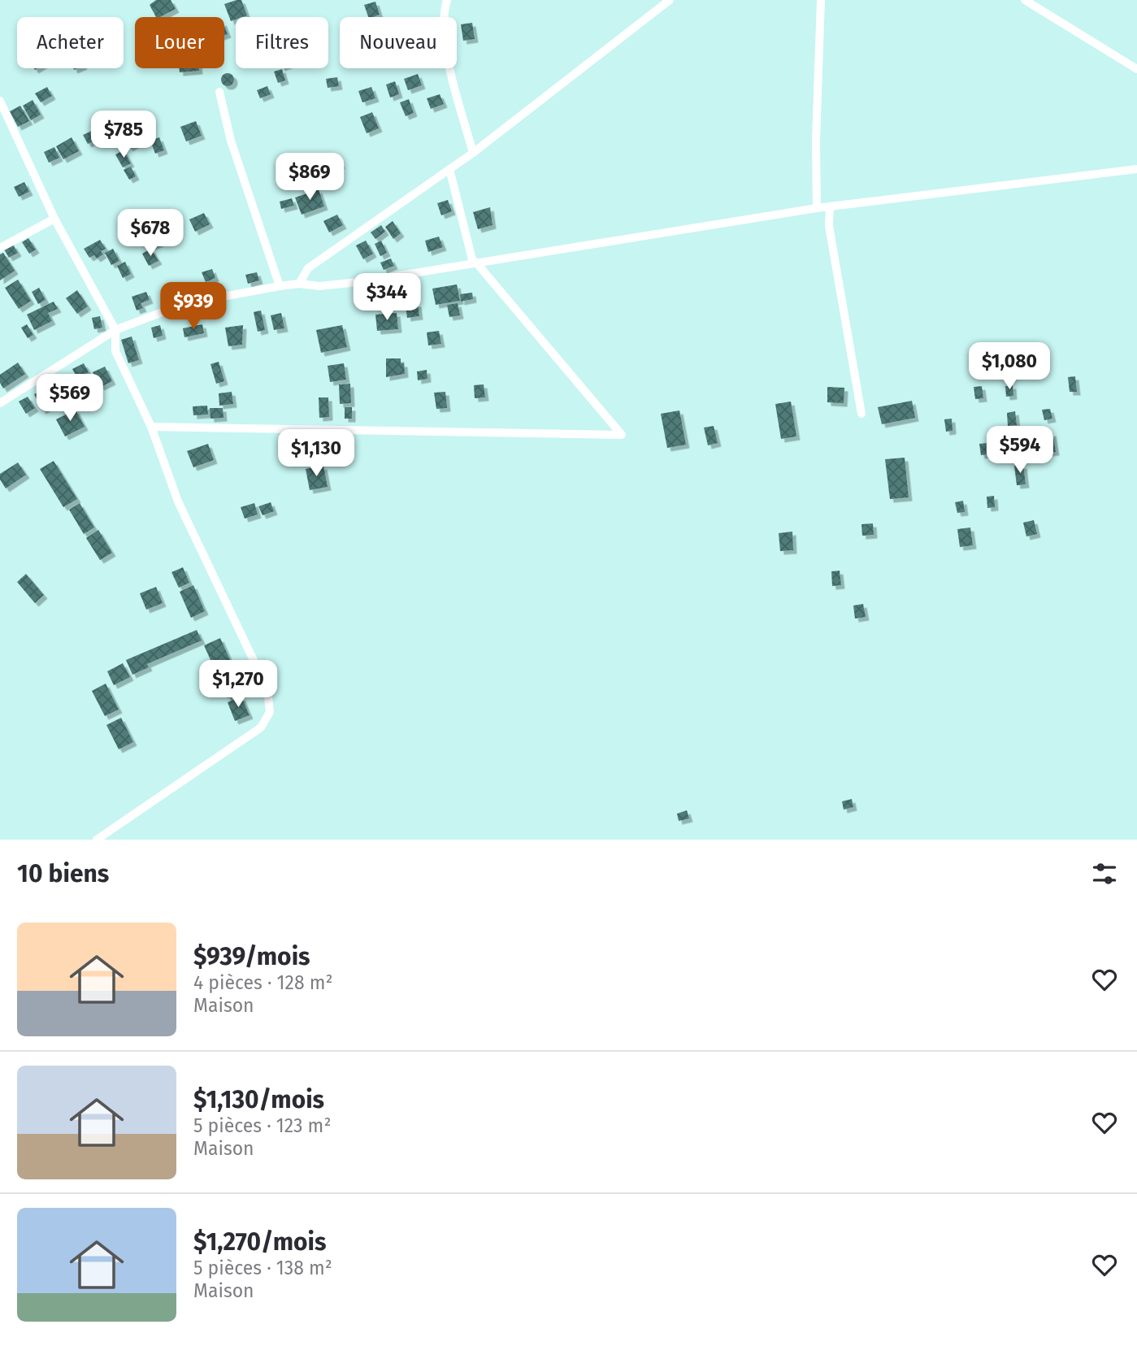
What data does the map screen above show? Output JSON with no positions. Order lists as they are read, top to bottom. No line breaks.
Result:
{"page":{"chip":["Acheter","Louer","Filtres","Nouveau"],"price":["$785","$869","$678","$344","$939","$1,080","$569","$594","$1,130","$1,270"],"heading":"10 biens","list":[{"name":"$939/mois","note":"4 pièces · 128 m² · Maison"},{"name":"$1,130/mois","note":"5 pièces · 123 m² · Maison"},{"name":"$1,270/mois","note":"5 pièces · 138 m² · Maison"}]}}
